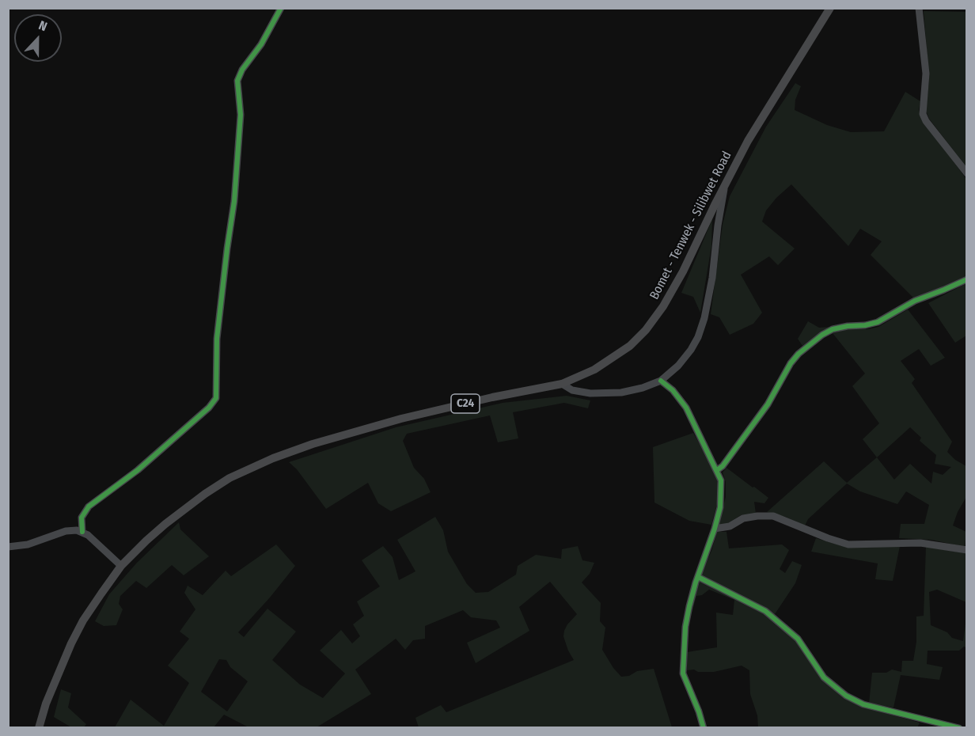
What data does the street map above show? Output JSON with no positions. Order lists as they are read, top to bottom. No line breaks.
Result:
{"streets":{"main road":["Bomet - Tenwek - Silibwet Road","C24"]},"north":"top"}
